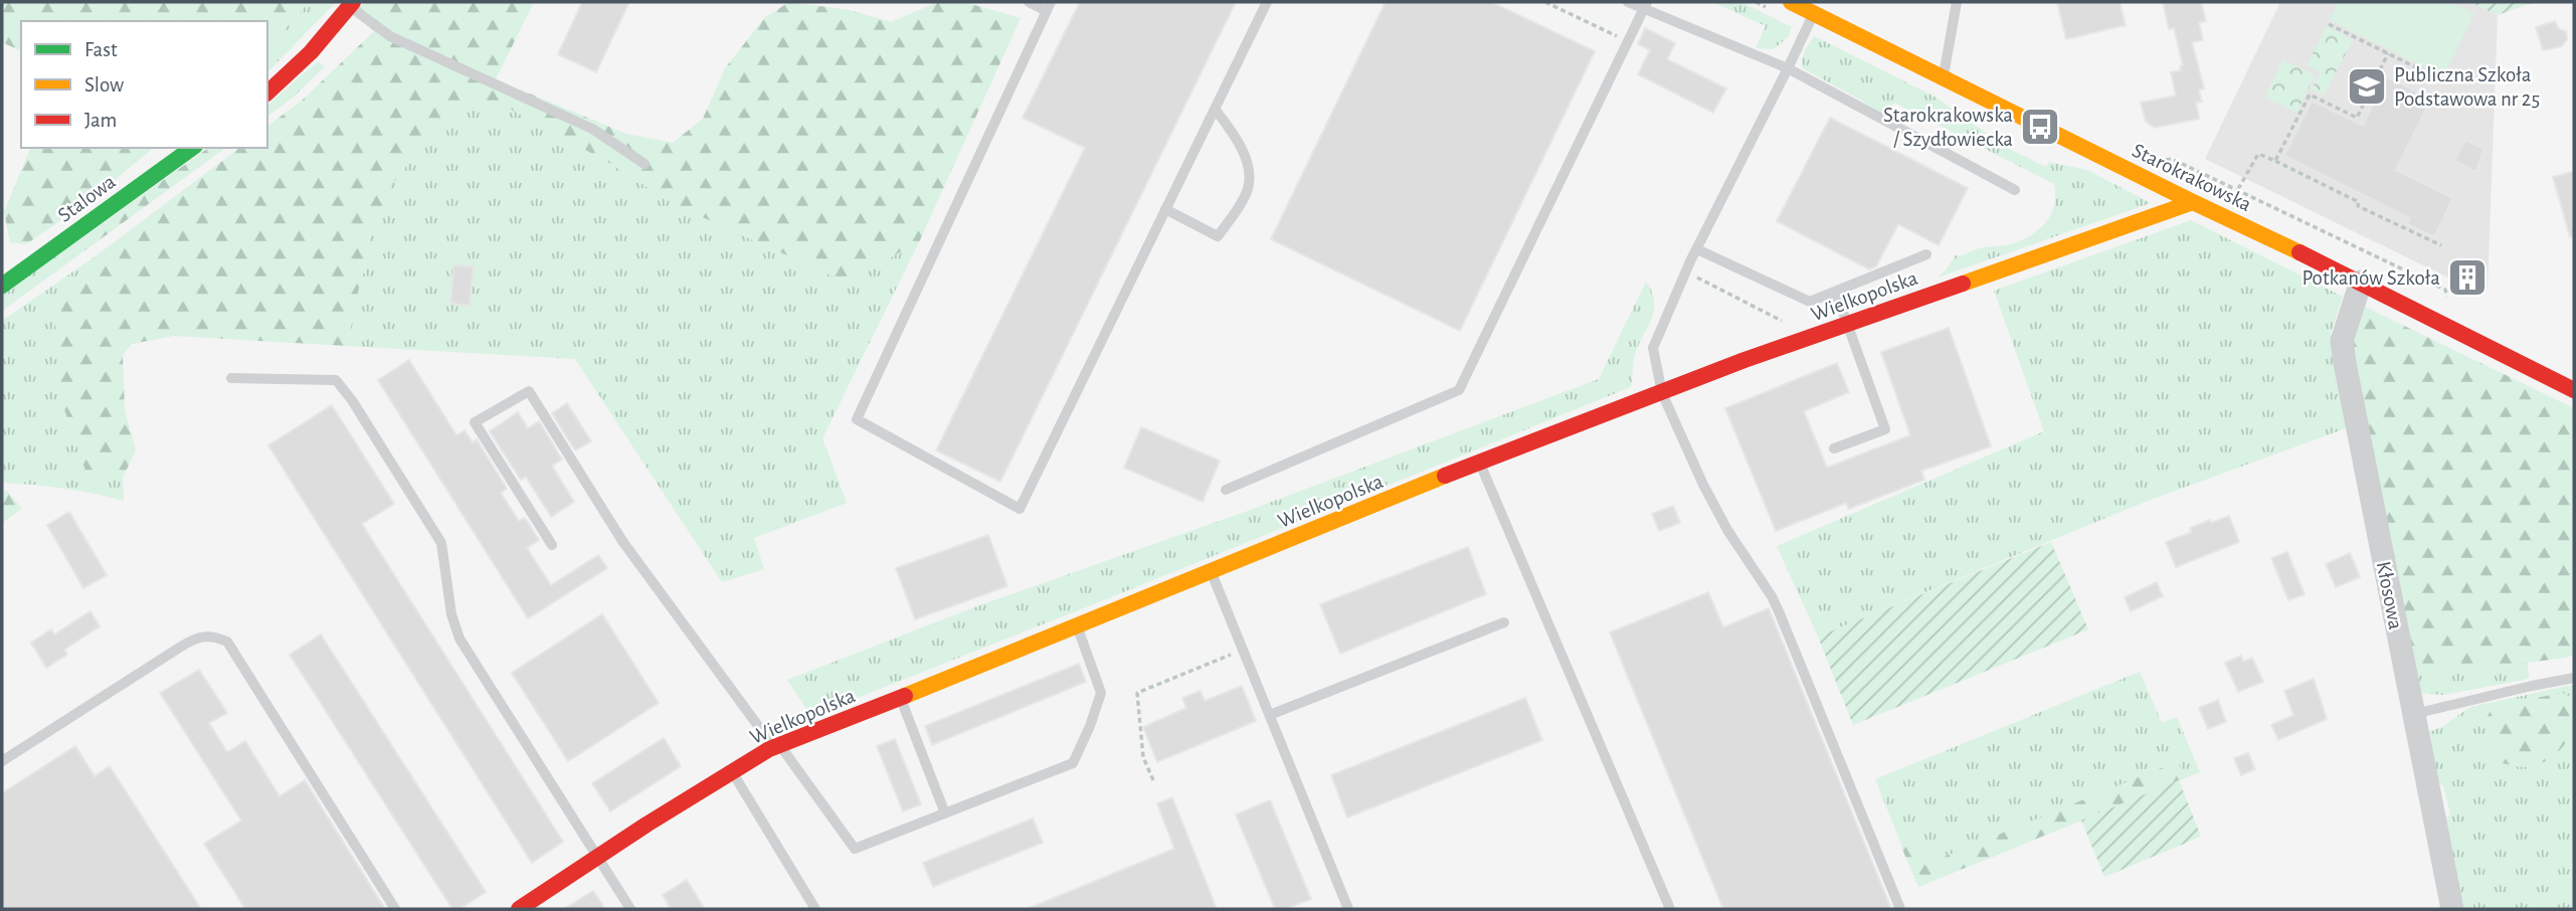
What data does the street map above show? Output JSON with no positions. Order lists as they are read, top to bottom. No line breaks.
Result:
{"streets":{"street":["Starokrakowska","Stalowa","Wielkopolska","Kłosowa"]},"crossings":[["Starokrakowska","Wielkopolska"],["Starokrakowska","Kłosowa"]],"places":{"school or university":["Publiczna Szkoła Podstawowa nr 25"],"bus stop":["Starokrakowska / Szydłowiecka"],"building":["Potkanów Szkoła"]},"legend":["Fast","Slow","Jam"]}
